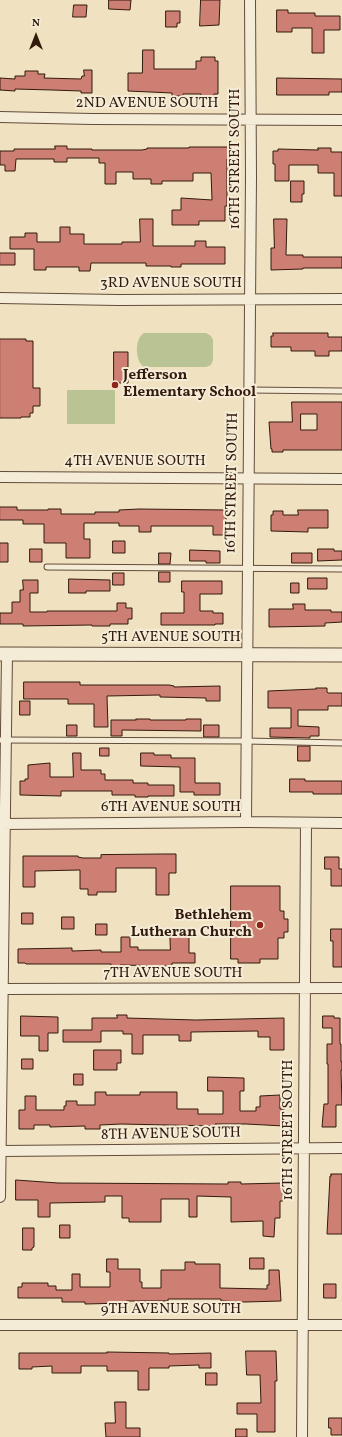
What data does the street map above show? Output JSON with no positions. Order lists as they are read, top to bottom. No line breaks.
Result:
{"streets":{"street":["2ND AVENUE SOUTH","16TH STREET SOUTH","3RD AVENUE SOUTH","4TH AVENUE SOUTH","5TH AVENUE SOUTH","6TH AVENUE SOUTH","7TH AVENUE SOUTH","8TH AVENUE SOUTH","9TH AVENUE SOUTH"]},"crossings":[["2ND AVENUE SOUTH","16TH STREET SOUTH"],["16TH STREET SOUTH","3RD AVENUE SOUTH"],["16TH STREET SOUTH","4TH AVENUE SOUTH"],["16TH STREET SOUTH","5TH AVENUE SOUTH"],["16TH STREET SOUTH","6TH AVENUE SOUTH"],["16TH STREET SOUTH","7TH AVENUE SOUTH"],["16TH STREET SOUTH","8TH AVENUE SOUTH"],["16TH STREET SOUTH","9TH AVENUE SOUTH"]],"places":["Jefferson Elementary School","Bethlehem Lutheran Church"],"north":"top"}
